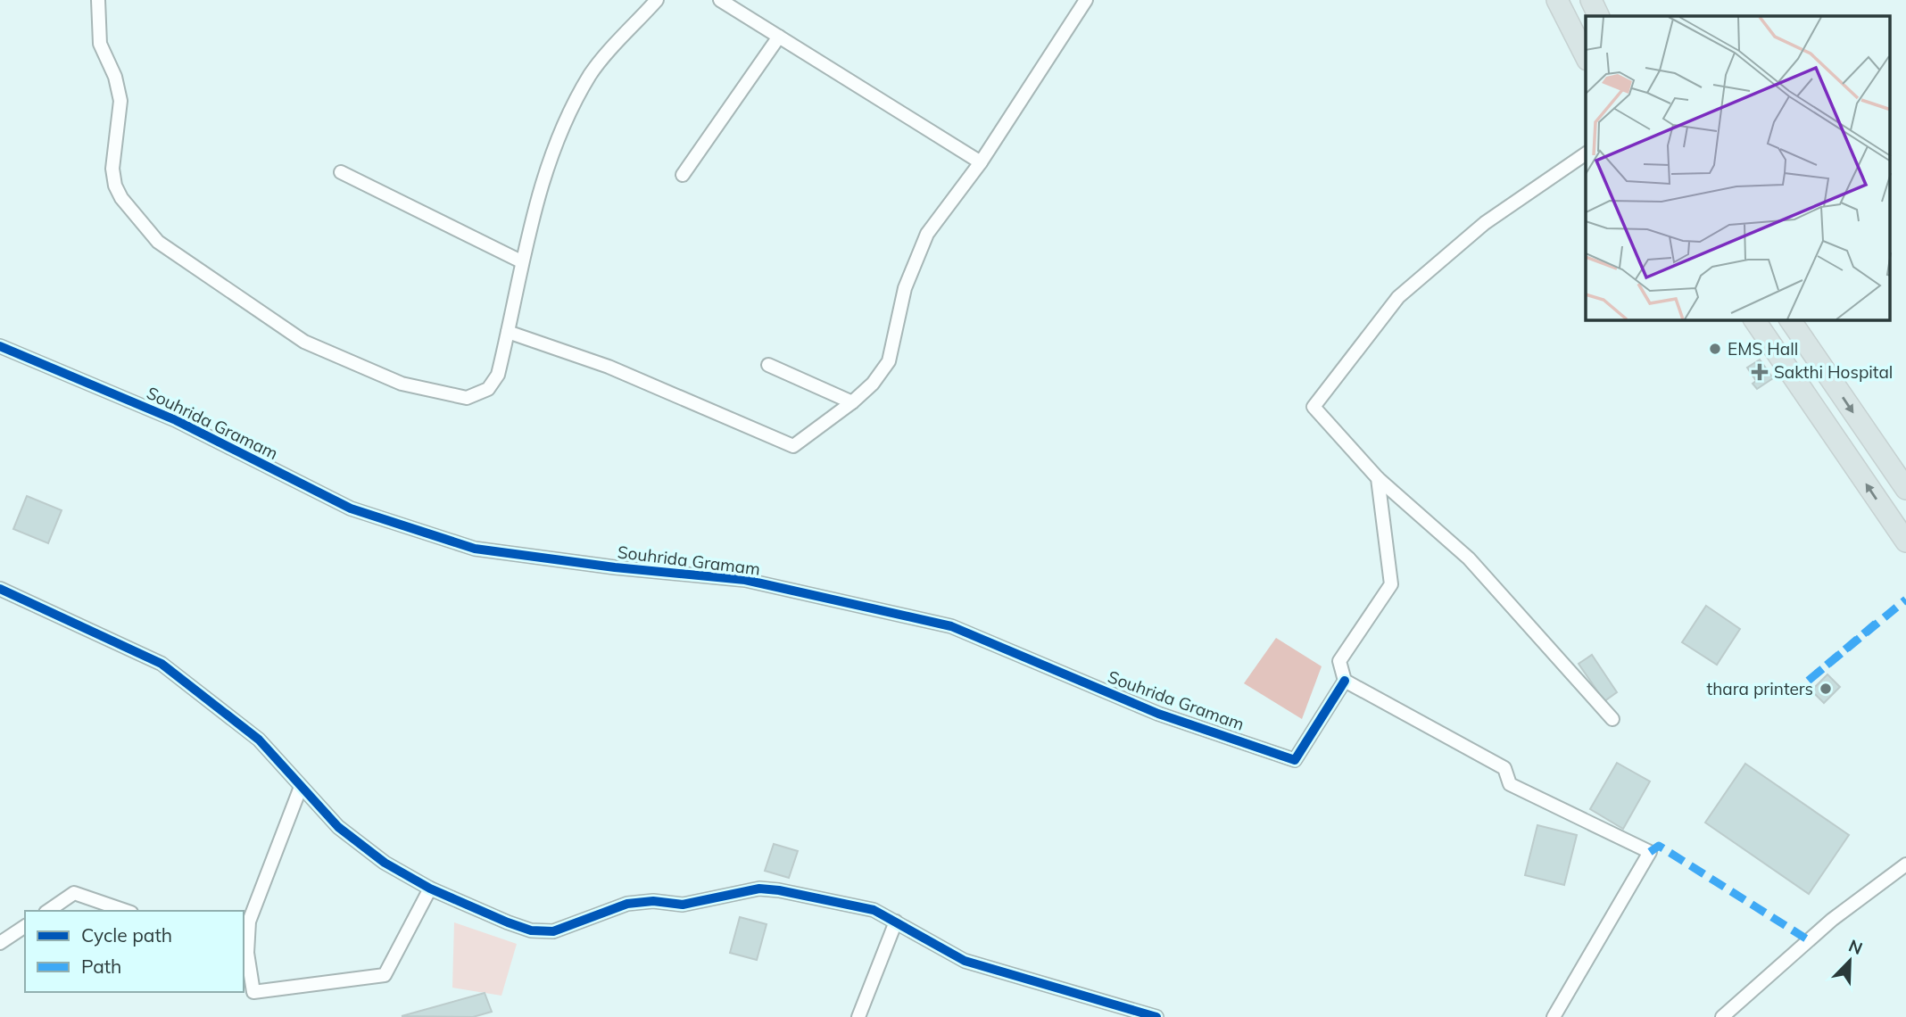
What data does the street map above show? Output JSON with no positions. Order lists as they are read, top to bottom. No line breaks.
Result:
{"streets":{"street":["Souhrida Gramam"]},"places":{"other":["EMS Hall","thara printers"],"health":["Sakthi Hospital"]},"legend":["Cycle path","Path"],"north":"top right"}
